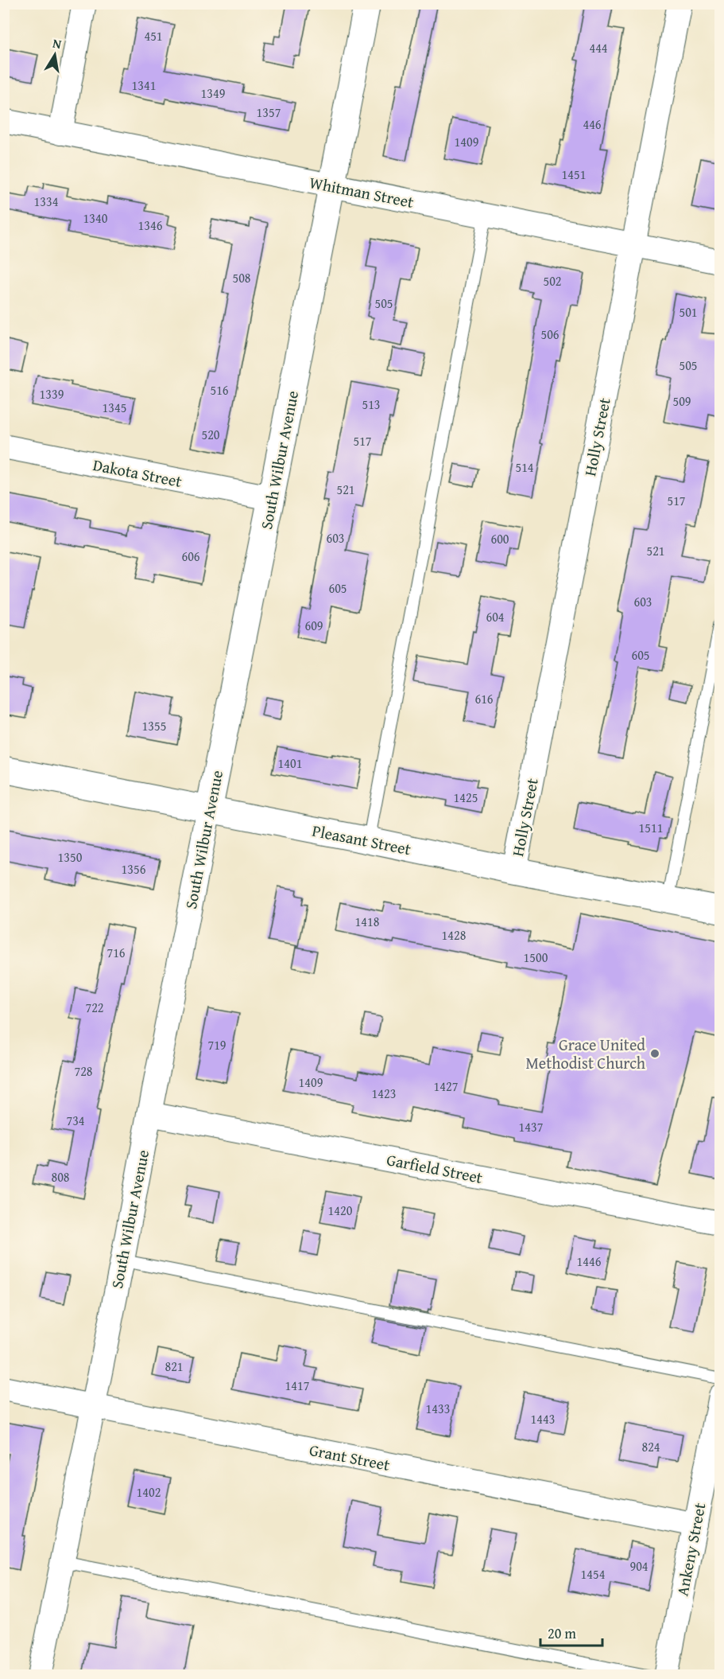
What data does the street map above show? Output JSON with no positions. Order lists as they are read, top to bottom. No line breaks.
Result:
{"streets":{"main road":["South Wilbur Avenue","Pleasant Street"],"street":["Whitman Street","Holly Street","Dakota Street","Garfield Street","Grant Street","Ankeny Street"]},"crossings":[["Whitman Street","Holly Street"],["Whitman Street","South Wilbur Avenue"],["Holly Street","Pleasant Street"],["South Wilbur Avenue","Dakota Street"],["South Wilbur Avenue","Pleasant Street"],["South Wilbur Avenue","Garfield Street"],["South Wilbur Avenue","Grant Street"],["Grant Street","Ankeny Street"]],"places":["Grace United Methodist Church"],"house_numbers":["451","444","1341","1349","1357","446","1409","1451","1334","1340","1346","508","502","505","501","506","505","516","1339","509","513","1345","520","517","514","521","517","603","600","521","606","605","603","604","609","605","616","1355","1401","1425","1511","1350","1356","1418","1428","716","1500","722","719","728","1409","1427","1423","734","1437","808","1420","1446","821","1417","1433","1443","824","1402","904","1454"],"scale_bar":"20 m","north":"top"}
